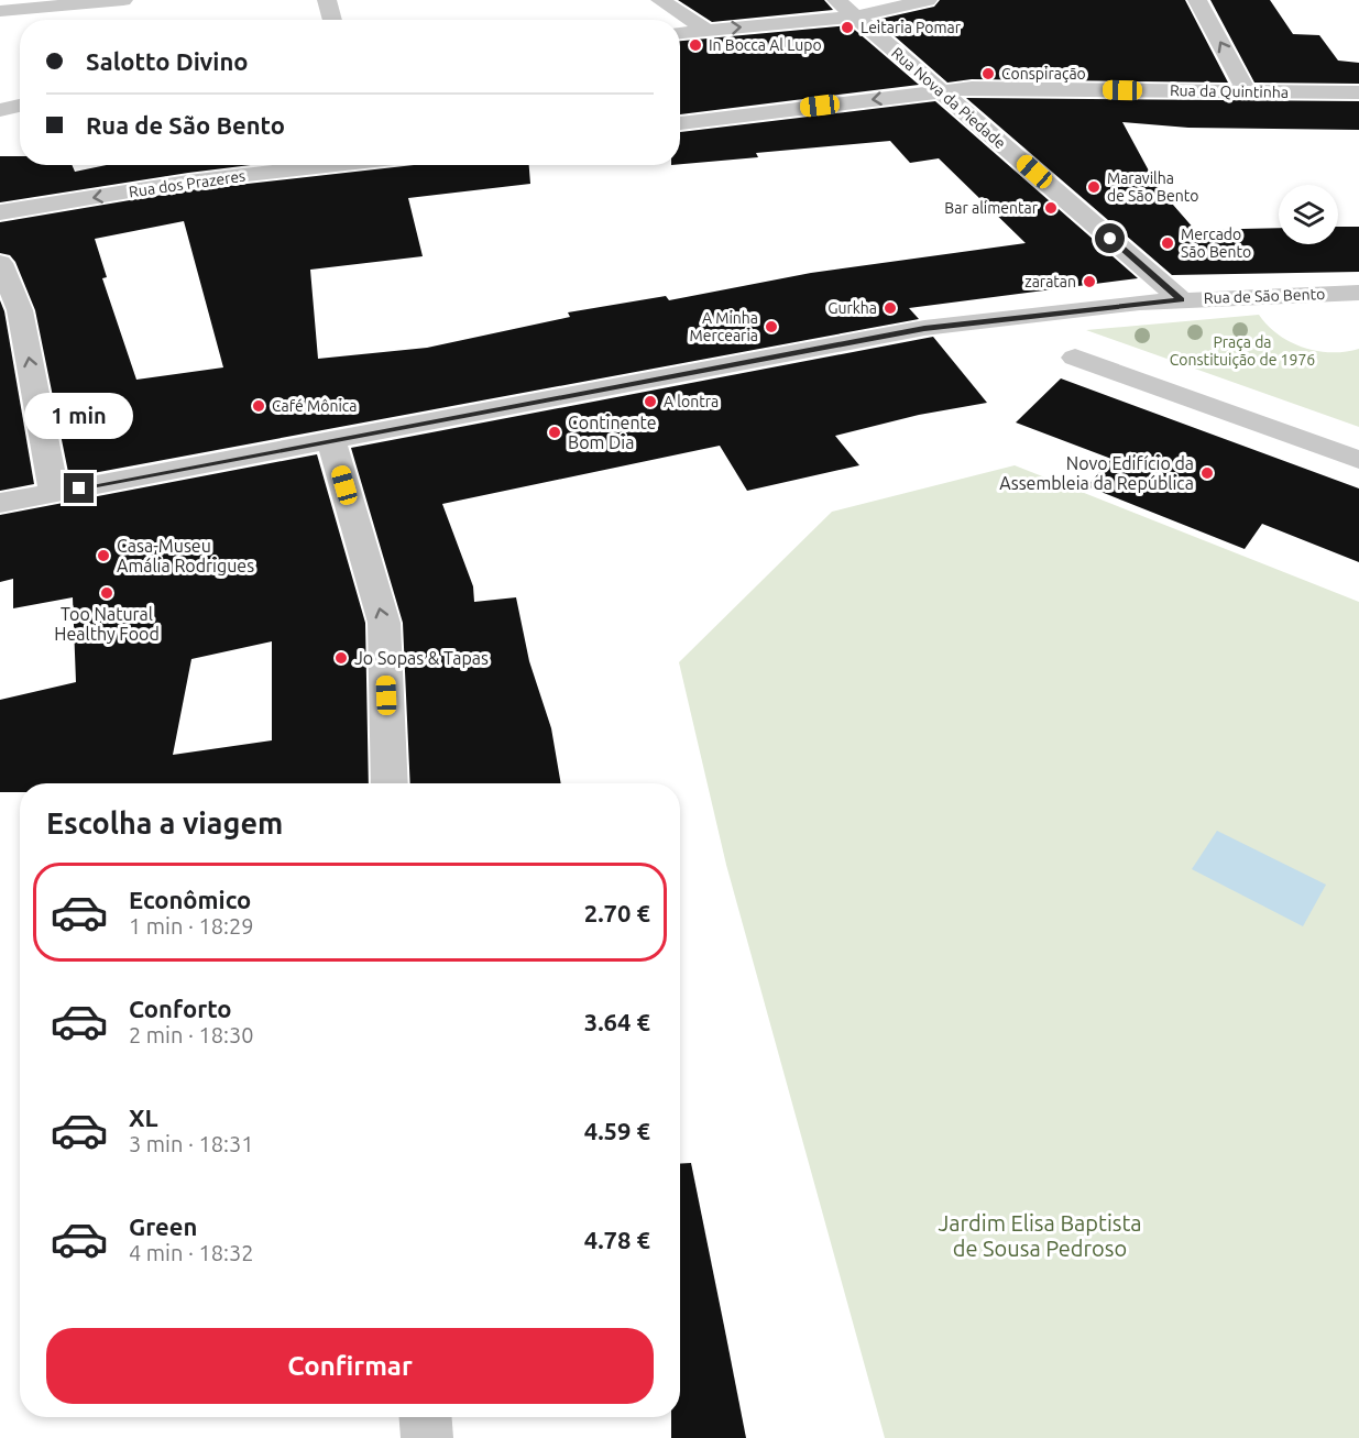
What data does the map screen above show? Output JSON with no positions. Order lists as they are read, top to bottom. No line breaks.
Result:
{"streets":{"street":["Rua da Quintinha","Rua Nova da Piedade","Rua dos Prazeres","Rua de São Bento"]},"crossings":[["Rua da Quintinha","Rua Nova da Piedade"],["Rua Nova da Piedade","Rua de São Bento"]],"parks":["Praça da Constituição de 1976","Jardim Elisa Baptista de Sousa Pedroso"],"places":["Leitaria Pomar","In Bocca Al Lupo","Conspiração","Maravilha de São Bento","Bar alimentar","Mercado São Bento","zaratan","Gurkha","A Minha Mercearia","A lontra","Café Mônica","Continente Bom Dia","Novo Edifício da Assembleia da República","Casa-Museu Amália Rodrigues","Too Natural Healthy Food","Jo Sopas & Tapas"],"page":{"banner":["Salotto Divino","Rua de São Bento"],"bubble":"1 min","heading":"Escolha a viagem","list":[{"name":"Econômico","note":"1 min · 18:29","value":"2.70 €"},{"name":"Conforto","note":"2 min · 18:30","value":"3.64 €"},{"name":"XL","note":"3 min · 18:31","value":"4.59 €"},{"name":"Green","note":"4 min · 18:32","value":"4.78 €"}],"buttons":"Confirmar"}}
